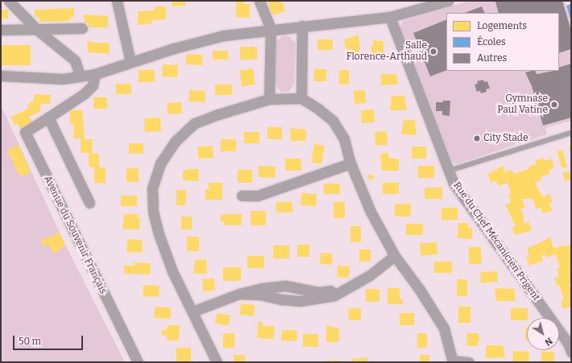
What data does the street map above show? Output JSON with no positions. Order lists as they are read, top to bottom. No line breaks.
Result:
{"streets":{"street":["Avenue du Souvenir Français","Rue du Chef Mécanicien Prigent"]},"places":["Salle Florence-Arthaud","Gymnase Paul Vatine","City Stade"],"legend":["Logements","Écoles","Autres"],"scale_bar":"50 m","north":"bottom right"}
